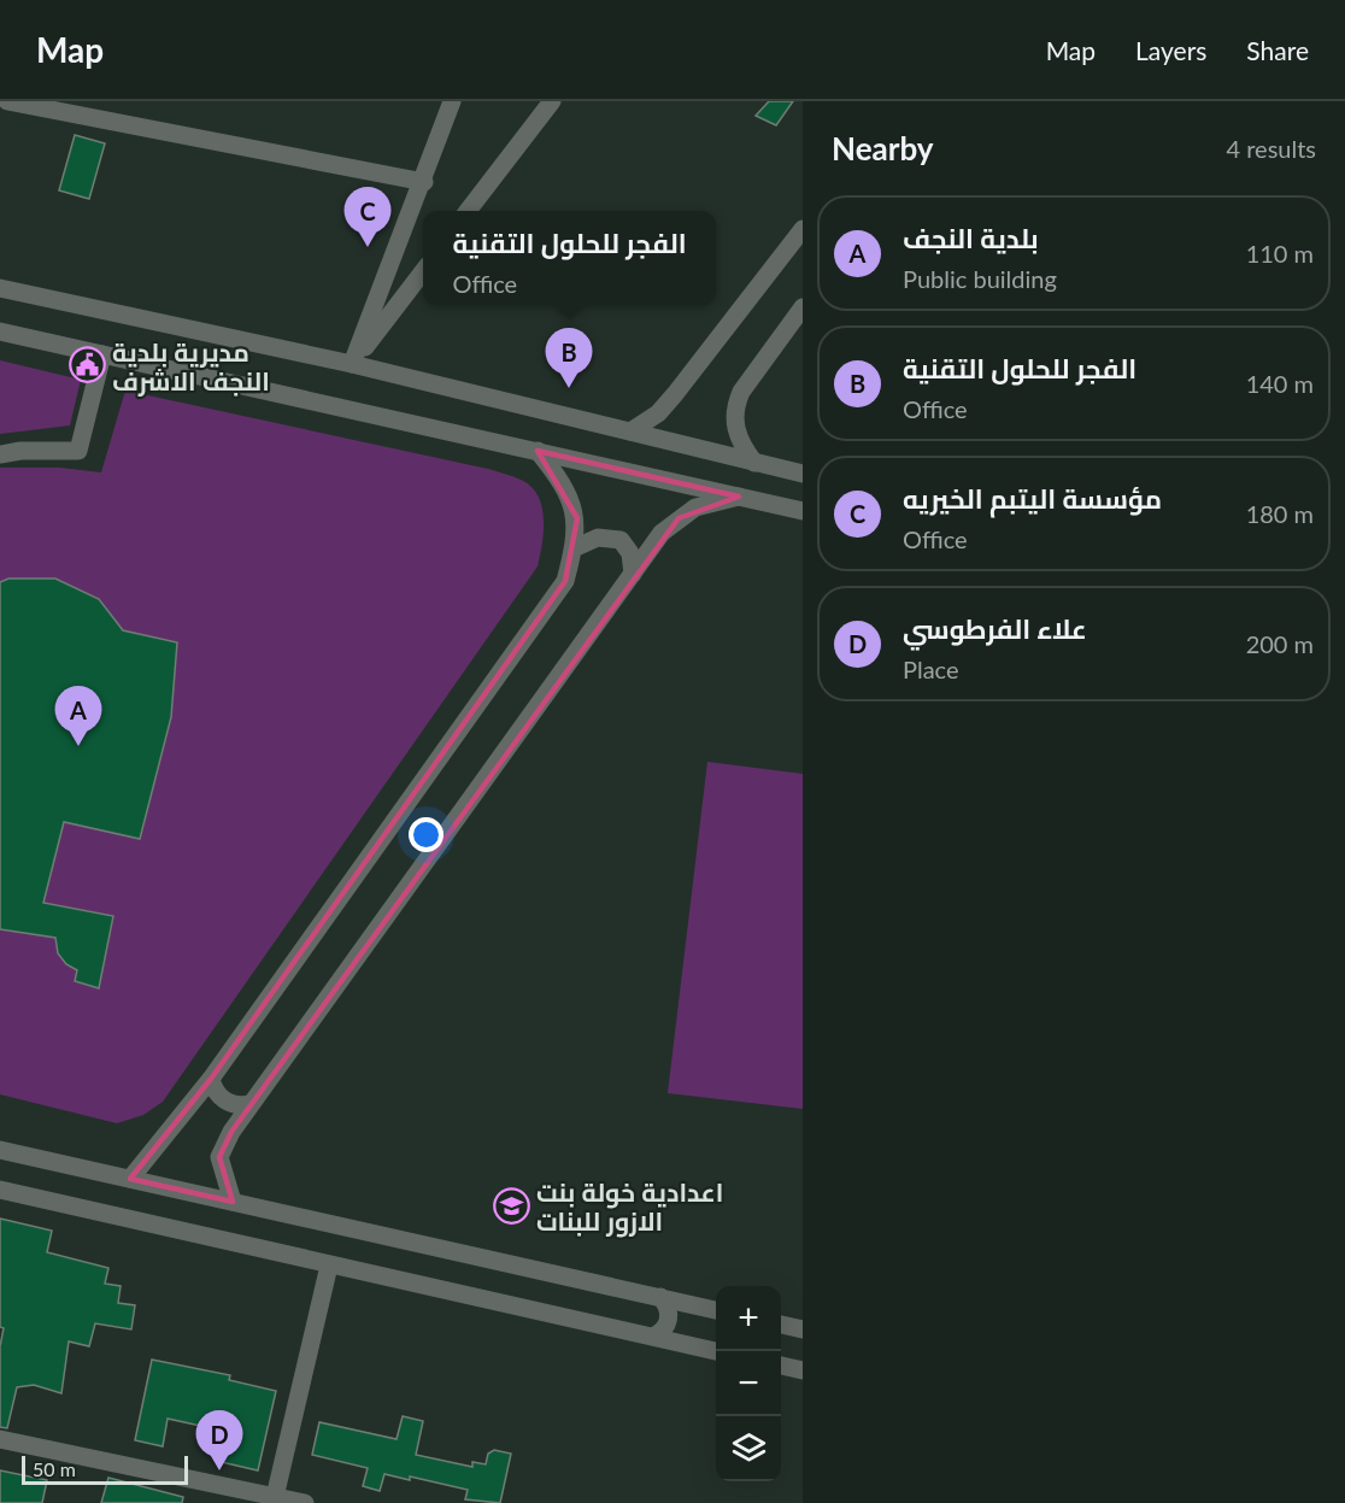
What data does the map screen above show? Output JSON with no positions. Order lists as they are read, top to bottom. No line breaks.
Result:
{"places":{"public building":["مديرية بلدية النجف الاشرف"],"school or university":["اعدادية خولة بنت الازور للبنات"]},"scale_bar":"50 m","page":{"header":"Map","nav":["Map","Layers","Share"],"heading":["Nearby","4 results"],"pins":["C","B","A","D"],"list":[{"mark":"A","name":"بلدية النجف","note":"Public building","value":"110 m"},{"mark":"B","name":"الفجر للحلول التقنية","note":"Office","value":"140 m"},{"mark":"C","name":"مؤسسة اليتبم الخيريه","note":"Office","value":"180 m"},{"mark":"D","name":"علاء الفرطوسي","note":"Place","value":"200 m"}],"popup":["الفجر للحلول التقنية","Office"],"map_buttons":["+","−"],"scale":"50 m"}}
